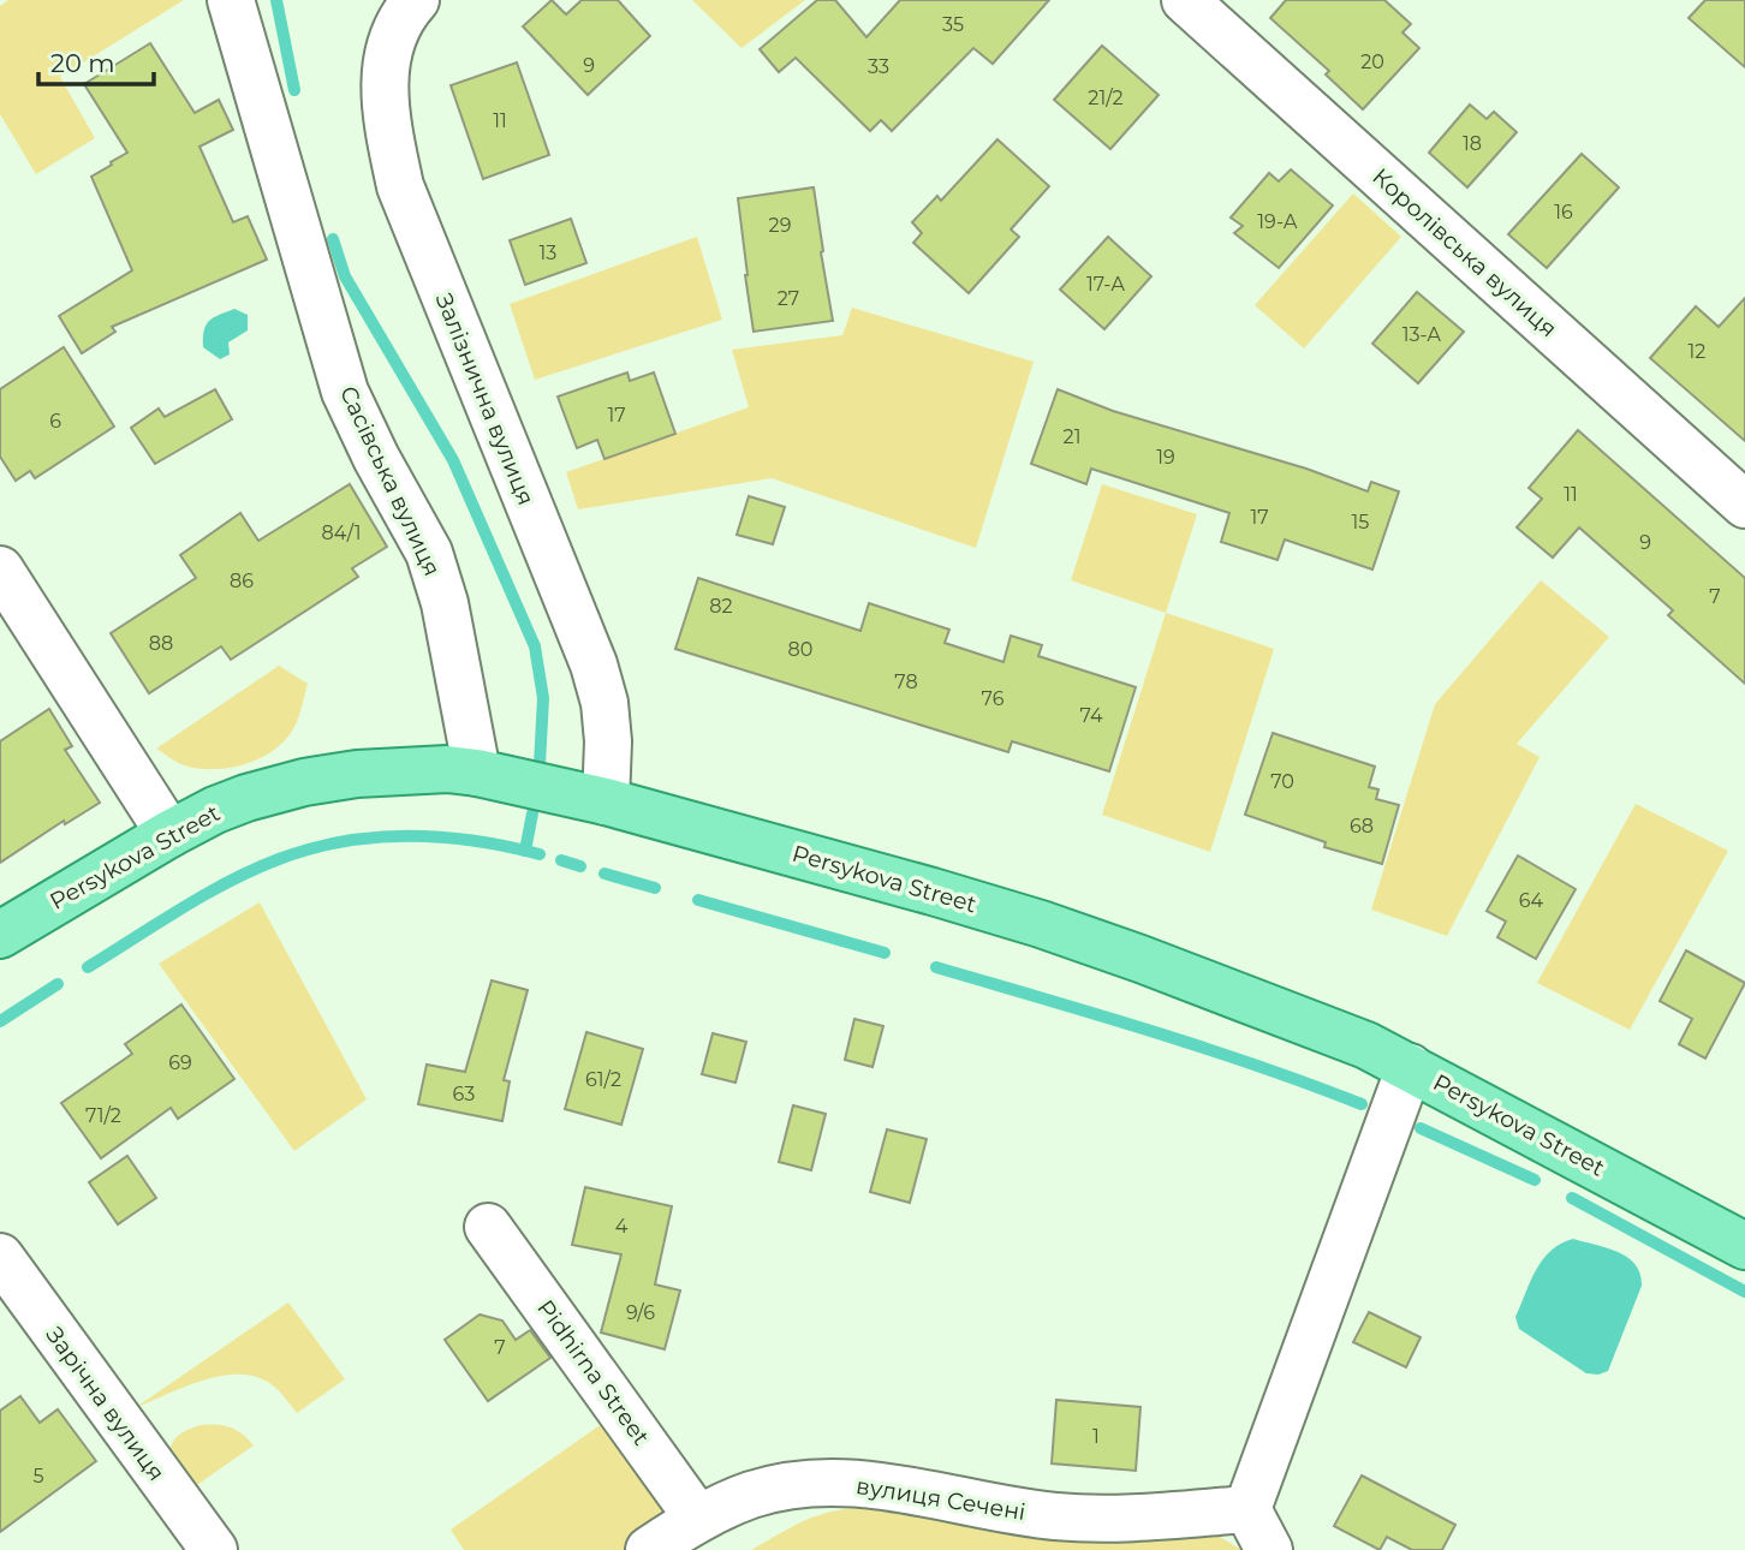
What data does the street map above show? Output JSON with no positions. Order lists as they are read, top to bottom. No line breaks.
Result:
{"streets":{"main road":["Persykova Street"],"street":["Королівська вулиця","Залізнична вулиця","Сасівська вулиця","Pidhirna Street","Зарічна вулиця","вулиця Сечені"]},"crossings":[["Залізнична вулиця","Persykova Street"],["Сасівська вулиця","Persykova Street"],["Pidhirna Street","вулиця Сечені"]],"house_numbers":["35","20","9","33","21/2","11","18","16","19-А","29","13","17-А","27","13-А","12","17","6","21","19","11","17","15","84/1","9","86","7","82","88","80","78","76","74","70","68","64","69","61/2","63","71/2","4","9/6","7","1","5"],"scale_bar":"20 m"}
